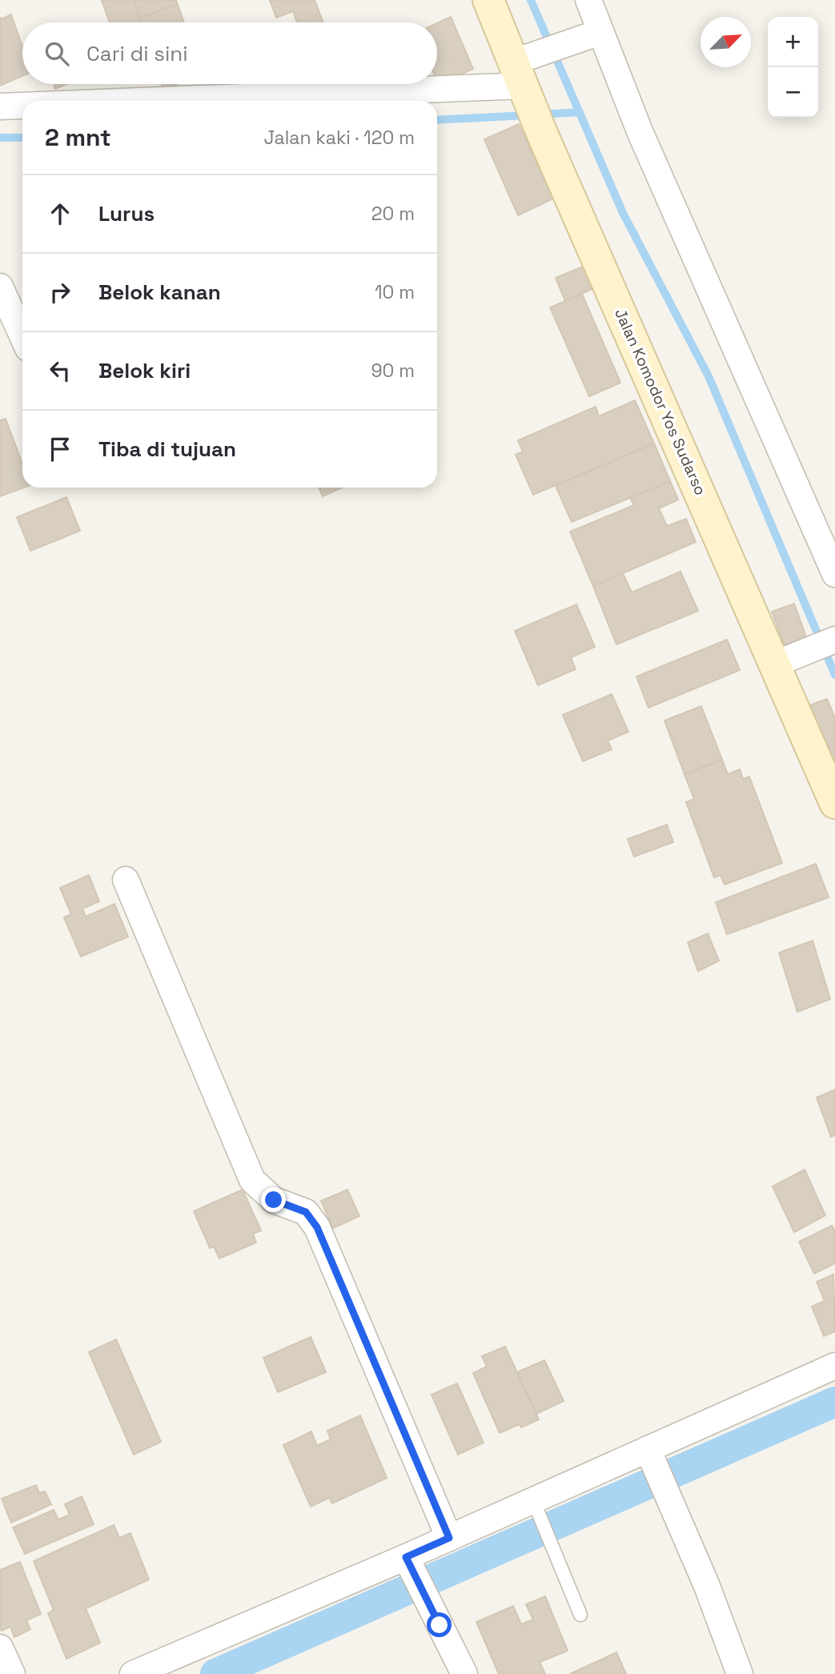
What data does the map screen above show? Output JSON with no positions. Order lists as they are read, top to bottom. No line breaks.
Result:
{"streets":{"street":["Jalan Komodor Yos Sudarso"]},"north":"top right","page":{"map_buttons":["+","−"],"search":"Cari di sini","heading":["2 mnt","Jalan kaki · 120 m"],"list":[["Lurus","20 m"],["Belok kanan","10 m"],["Belok kiri","90 m"],"Tiba di tujuan"]}}
